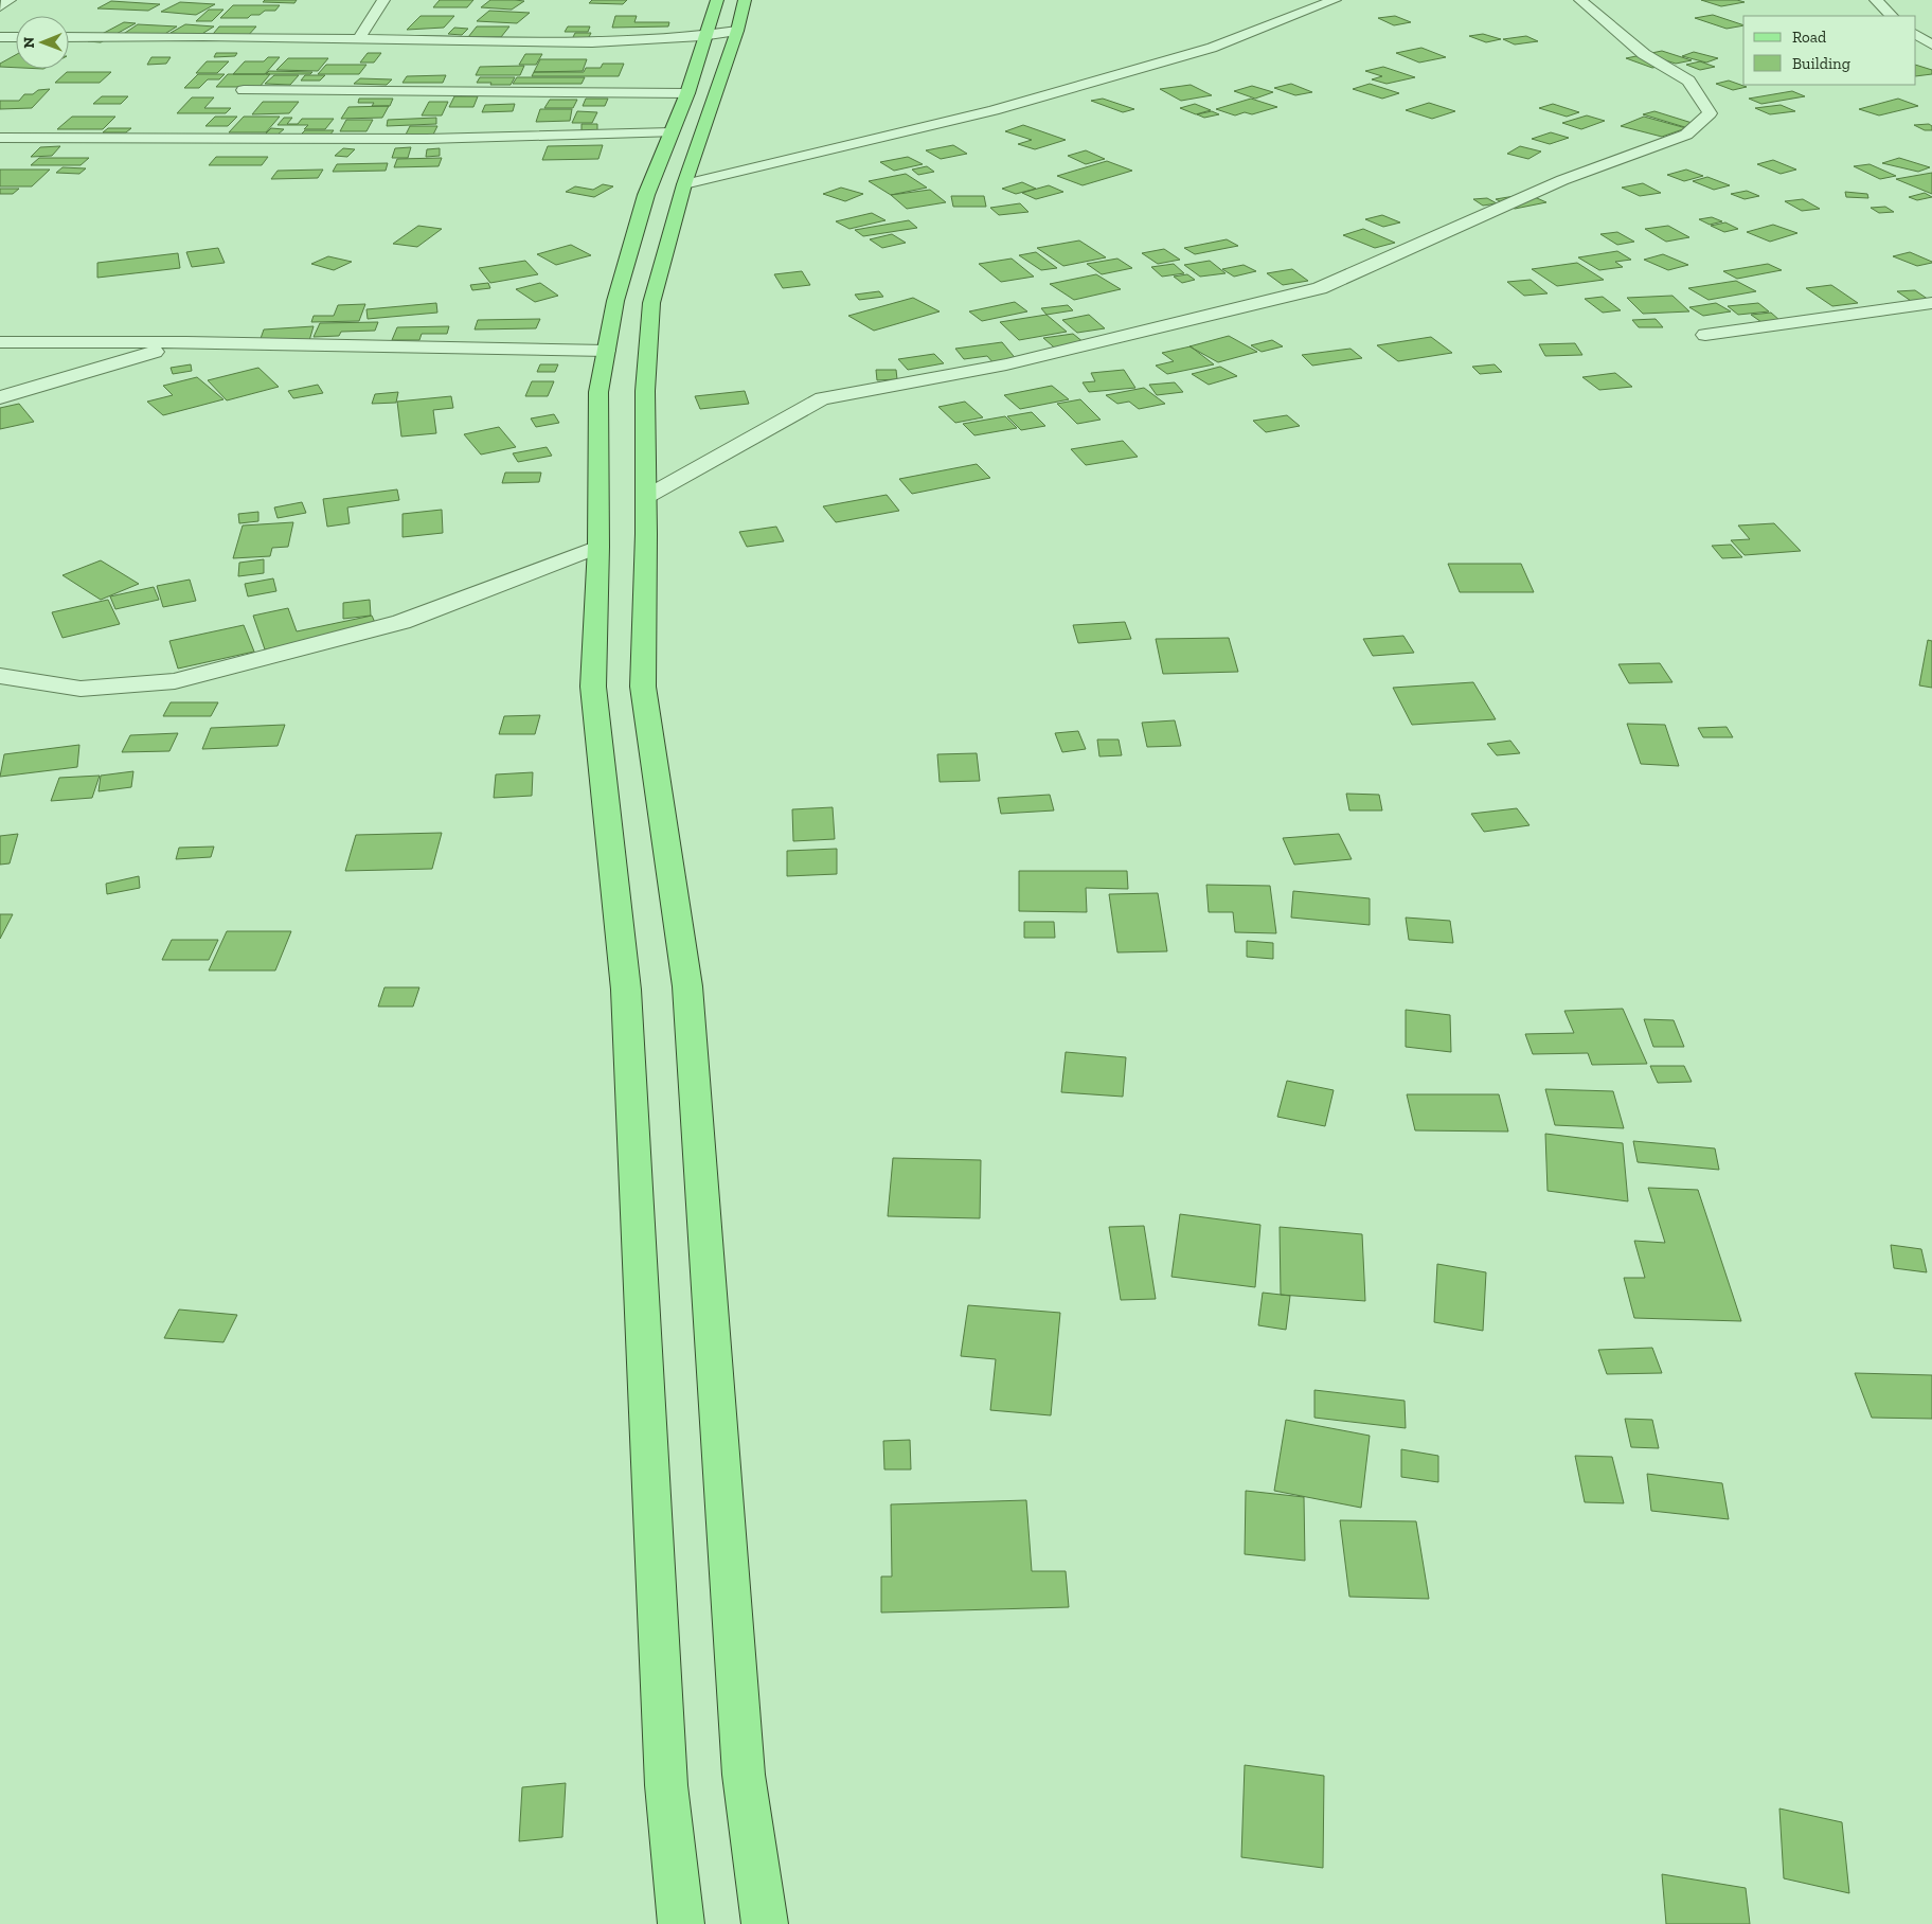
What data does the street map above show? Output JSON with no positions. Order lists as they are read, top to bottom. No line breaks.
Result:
{"legend":["Road","Building"],"north":"left"}
